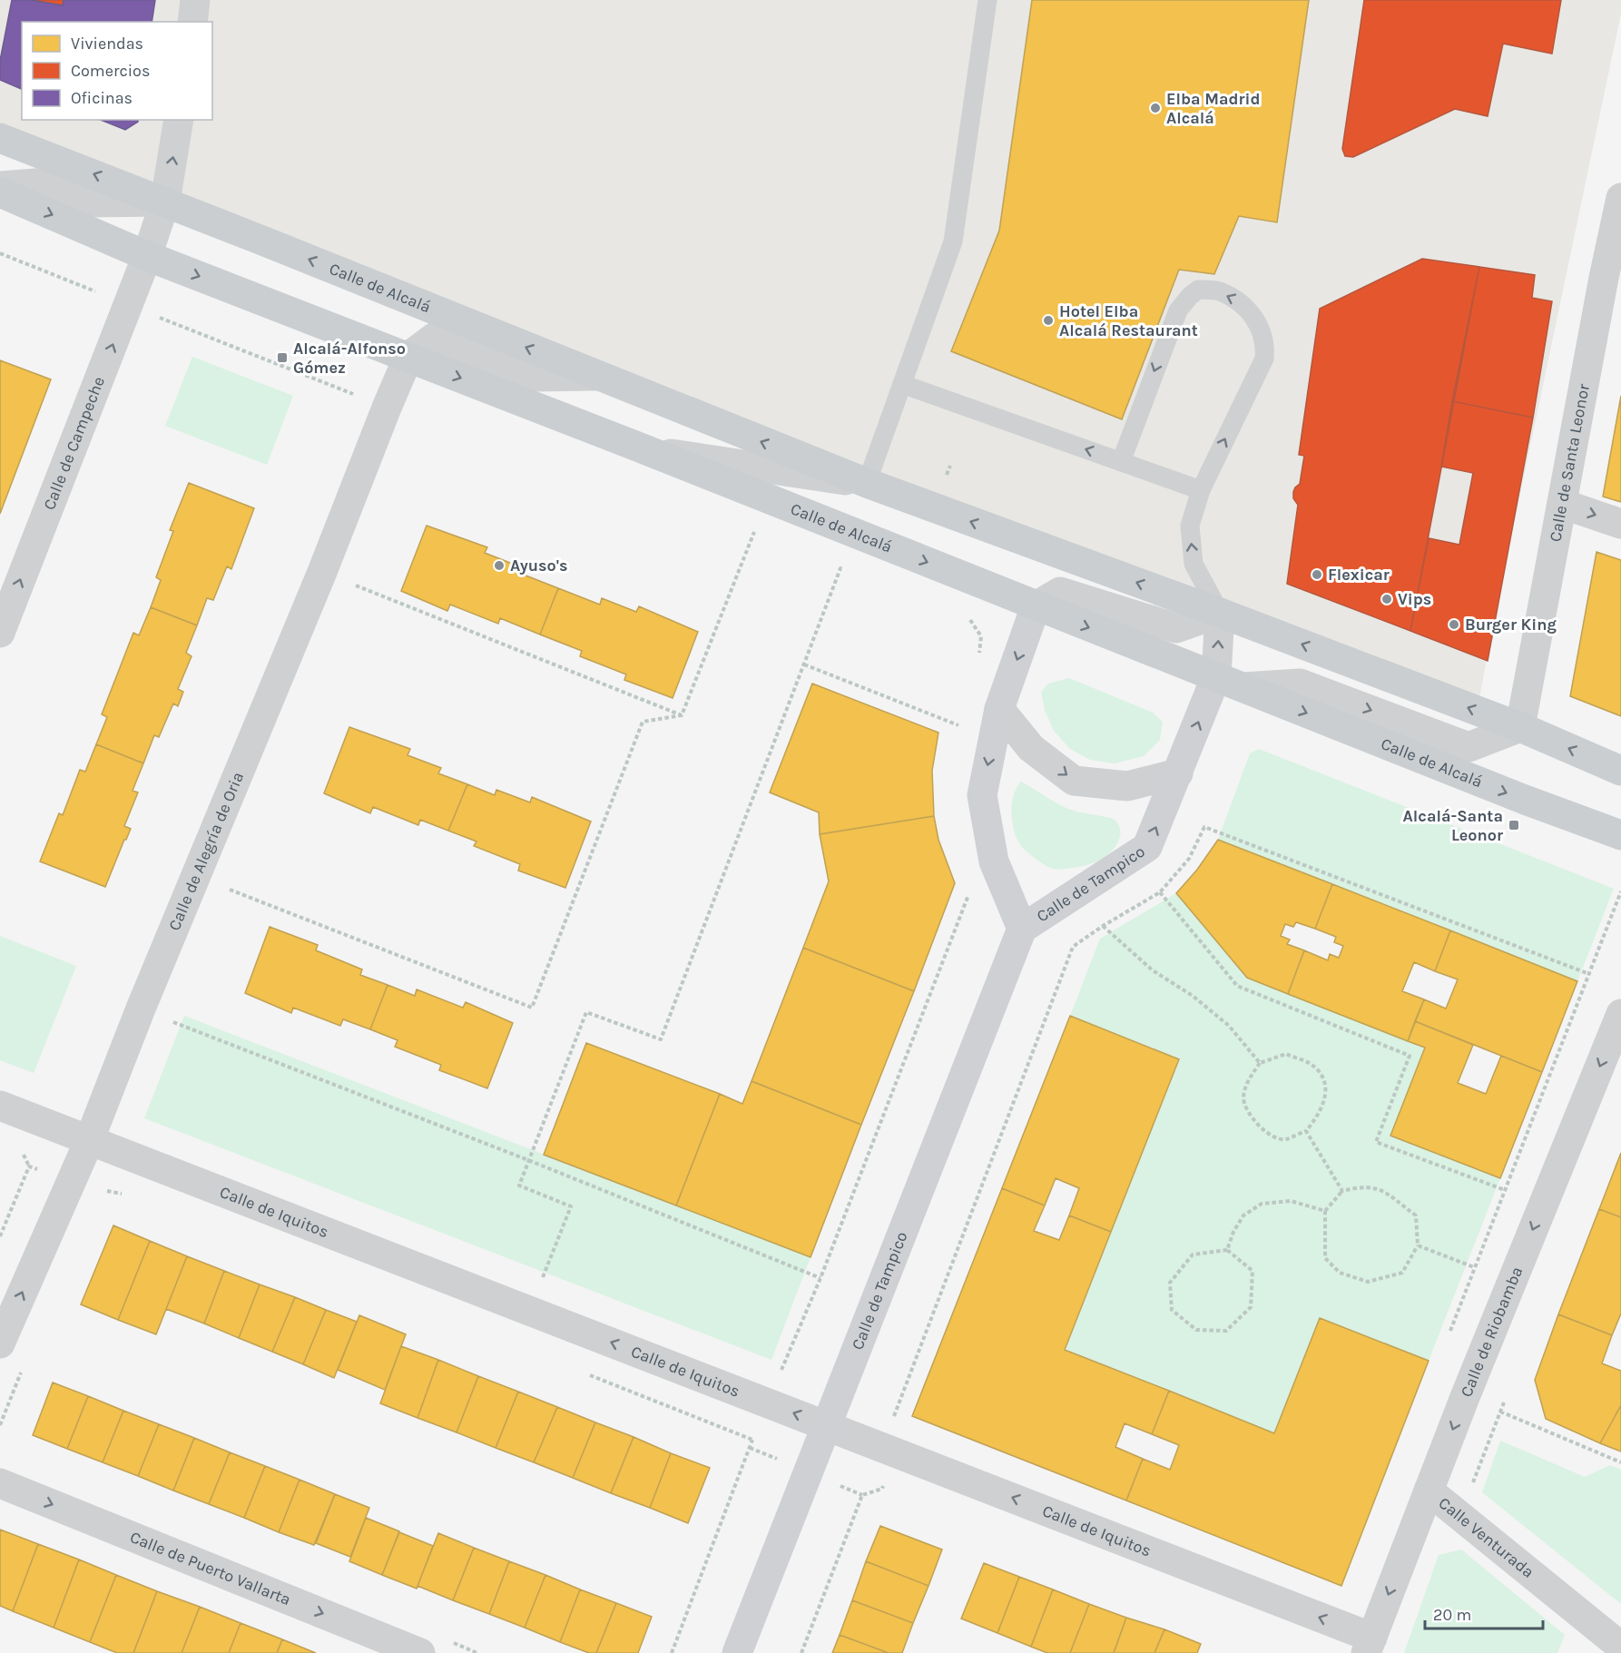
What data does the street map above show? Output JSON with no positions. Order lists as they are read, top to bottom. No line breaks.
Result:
{"streets":{"main road":["Calle de Alcalá"],"street":["Calle de Campeche","Calle de Santa Leonor","Calle de Alegría de Oria","Calle de Tampico","Calle de Iquitos","Calle de Riobamba","Calle Venturada","Calle de Puerto Vallarta"]},"crossings":[["Calle de Alcalá","Calle de Campeche"],["Calle de Alcalá","Calle de Santa Leonor"],["Calle de Alcalá","Calle de Alegría de Oria"],["Calle de Alcalá","Calle de Tampico"],["Calle de Alegría de Oria","Calle de Iquitos"],["Calle de Tampico","Calle de Iquitos"],["Calle de Iquitos","Calle de Riobamba"],["Calle de Riobamba","Calle Venturada"]],"one_way":["Calle de Campeche","Calle de Iquitos","Calle de Riobamba","Calle de Puerto Vallarta"],"places":{"other":["Elba Madrid Alcalá","Hotel Elba Alcalá Restaurant","Ayuso's","Flexicar","Vips","Burger King"],"transit":["Alcalá-Alfonso Gómez","Alcalá-Santa Leonor"]},"legend":["Viviendas","Comercios","Oficinas"],"scale_bar":"20 m"}
